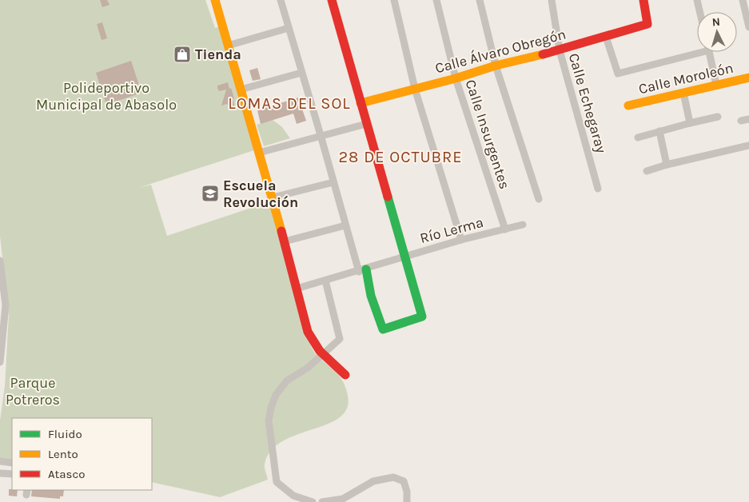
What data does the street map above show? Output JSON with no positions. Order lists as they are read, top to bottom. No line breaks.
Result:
{"streets":{"street":["Calle Álvaro Obregón","Calle Moroleón","Calle Echegaray","Calle Insurgentes","Río Lerma"]},"crossings":[["Calle Álvaro Obregón","Calle Echegaray"],["Calle Álvaro Obregón","Calle Insurgentes"],["Calle Insurgentes","Río Lerma"]],"districts":["LOMAS DEL SOL","28 DE OCTUBRE"],"parks":["Polideportivo Municipal de Abasolo","Parque Potreros"],"places":{"shop":["Tienda"],"school or university":["Escuela Revolución"]},"legend":["Fluido","Lento","Atasco"],"north":"top"}
